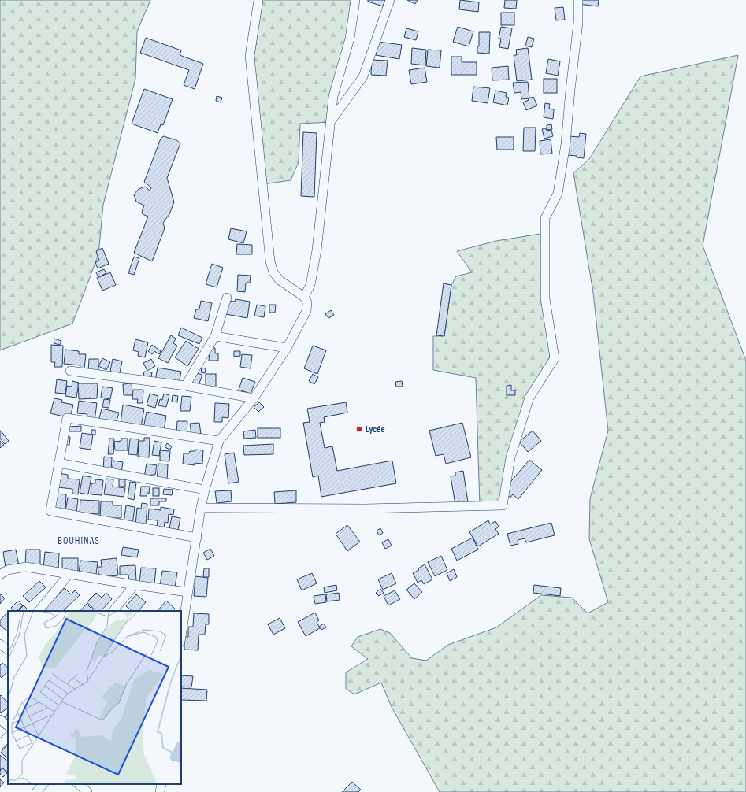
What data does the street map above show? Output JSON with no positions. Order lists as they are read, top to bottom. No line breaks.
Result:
{"districts":["BOUHINAS"],"places":["Lycée"]}
